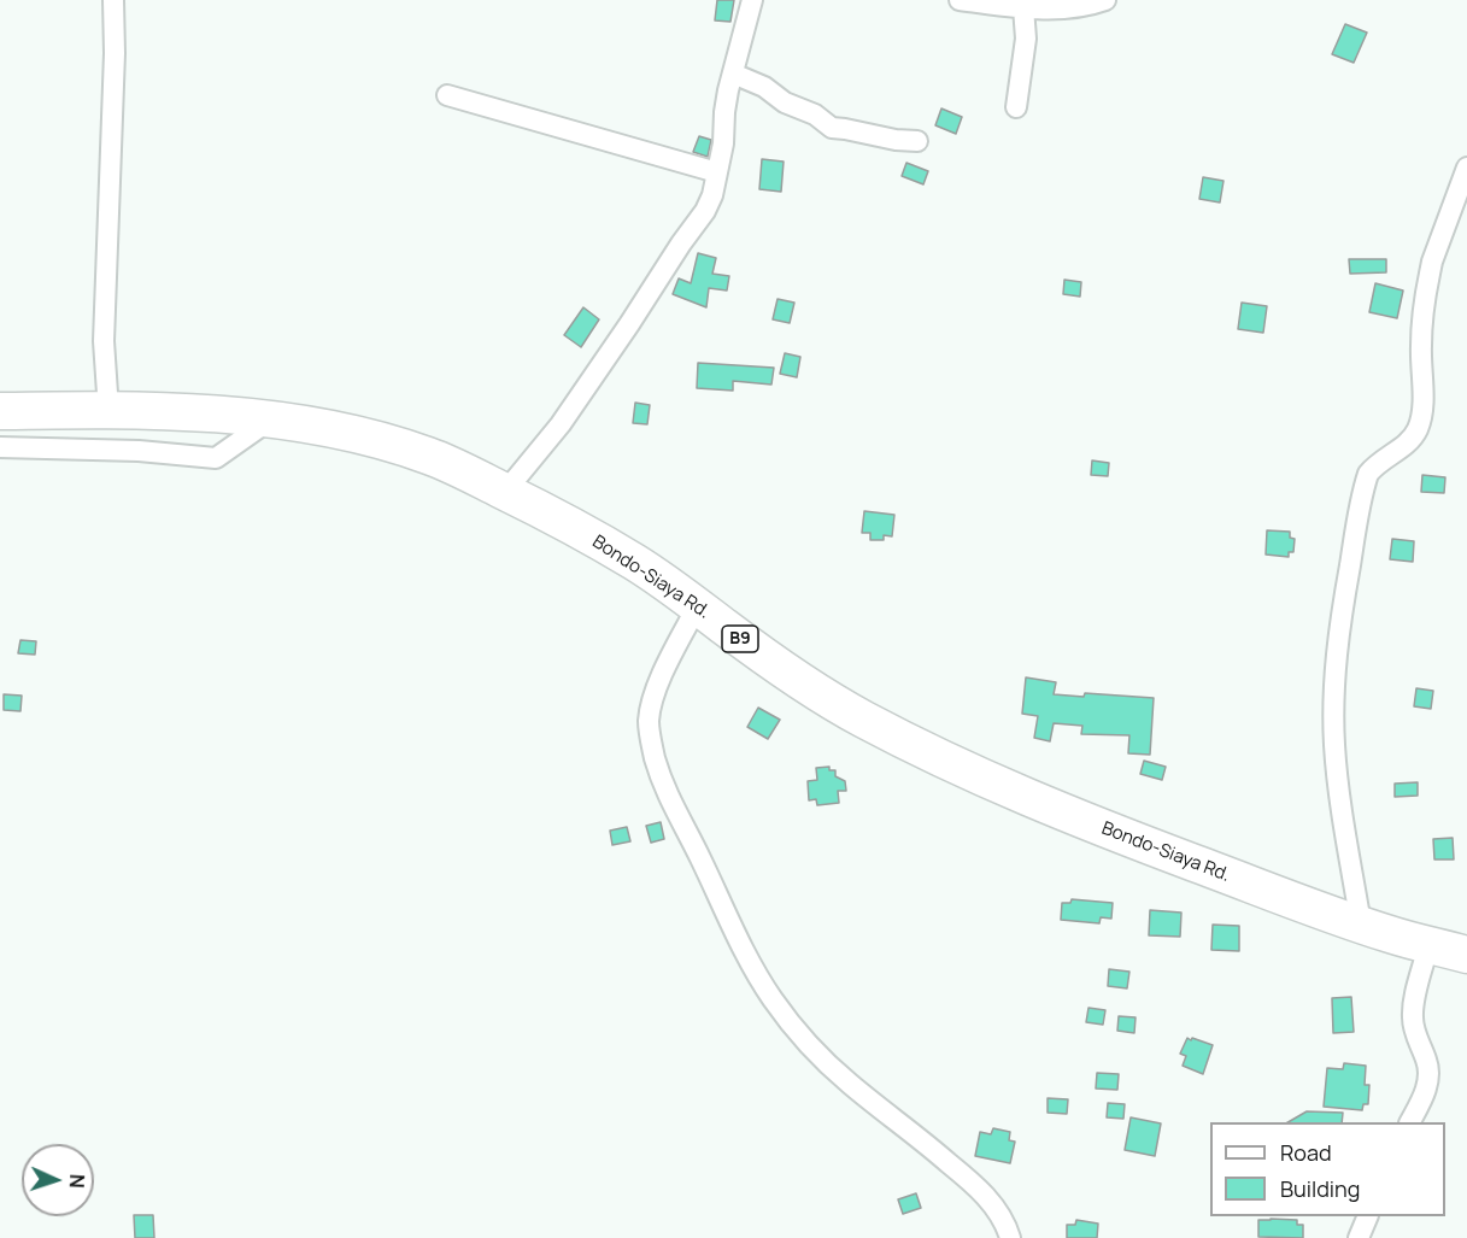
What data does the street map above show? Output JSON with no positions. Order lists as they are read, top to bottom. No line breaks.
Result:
{"streets":{"highway":["Bondo-Siaya Rd.","B9"]},"legend":["Road","Building"],"north":"right"}
